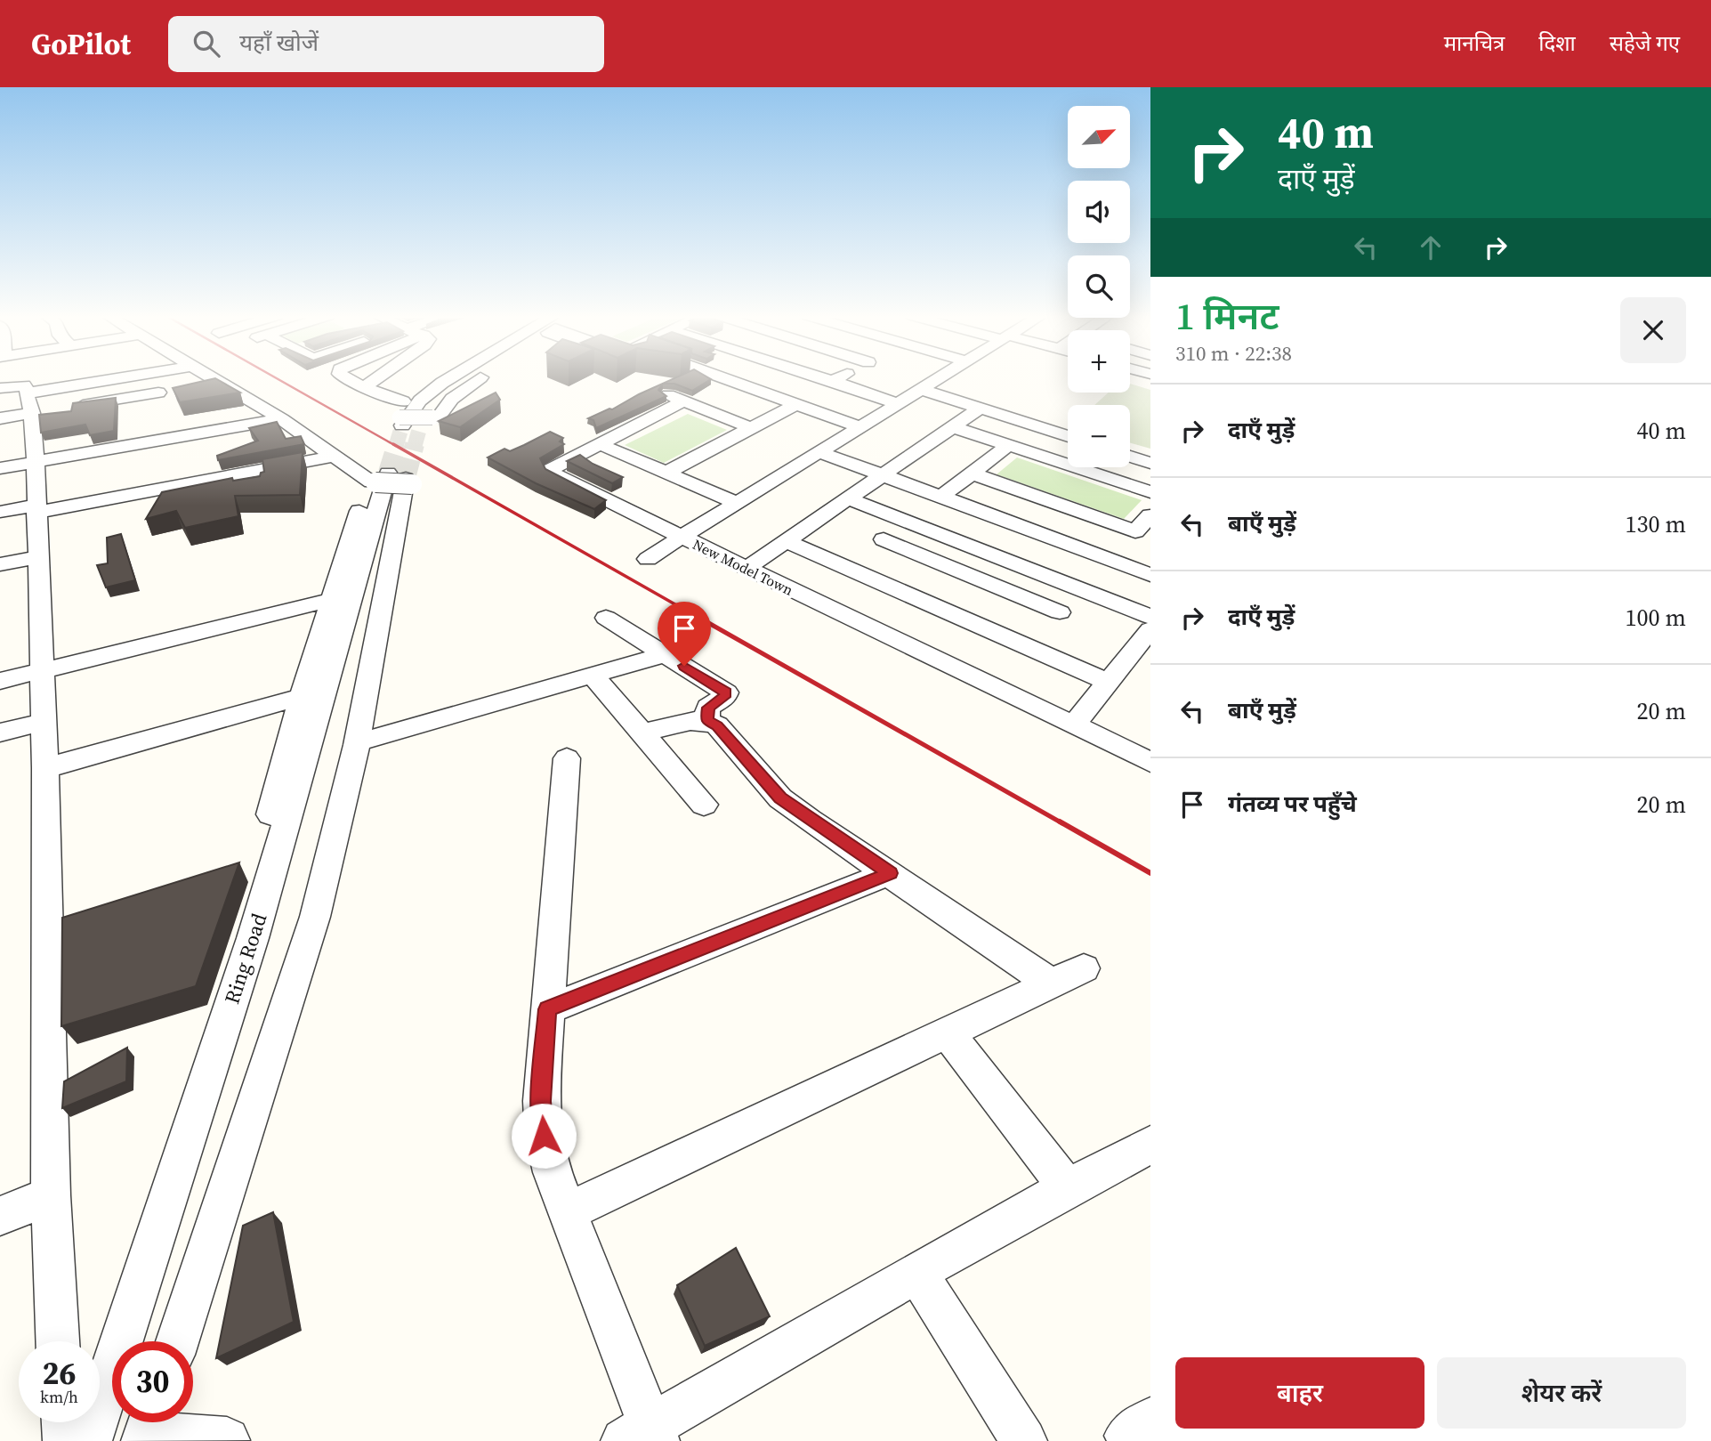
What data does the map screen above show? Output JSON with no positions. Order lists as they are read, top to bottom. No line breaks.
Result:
{"streets":{"street":["New Model Town","Ring Road"]},"north":"top right","page":{"header":"GoPilot","search":"यहाँ खोजें","nav":["मानचित्र","दिशा","सहेजे गए"],"turn":["40 m","दाएँ मुड़ें"],"map_buttons":["+","−"],"heading":["1 मिनट","310 m · 22:38"],"list":[{"name":"दाएँ मुड़ें","value":"40 m"},{"name":"बाएँ मुड़ें","value":"130 m"},{"name":"दाएँ मुड़ें","value":"100 m"},{"name":"बाएँ मुड़ें","value":"20 m"},{"name":"गंतव्य पर पहुँचे","value":"20 m"}],"speed":"26 km/h","limit":"30","buttons":["बाहर","शेयर करें"]}}
